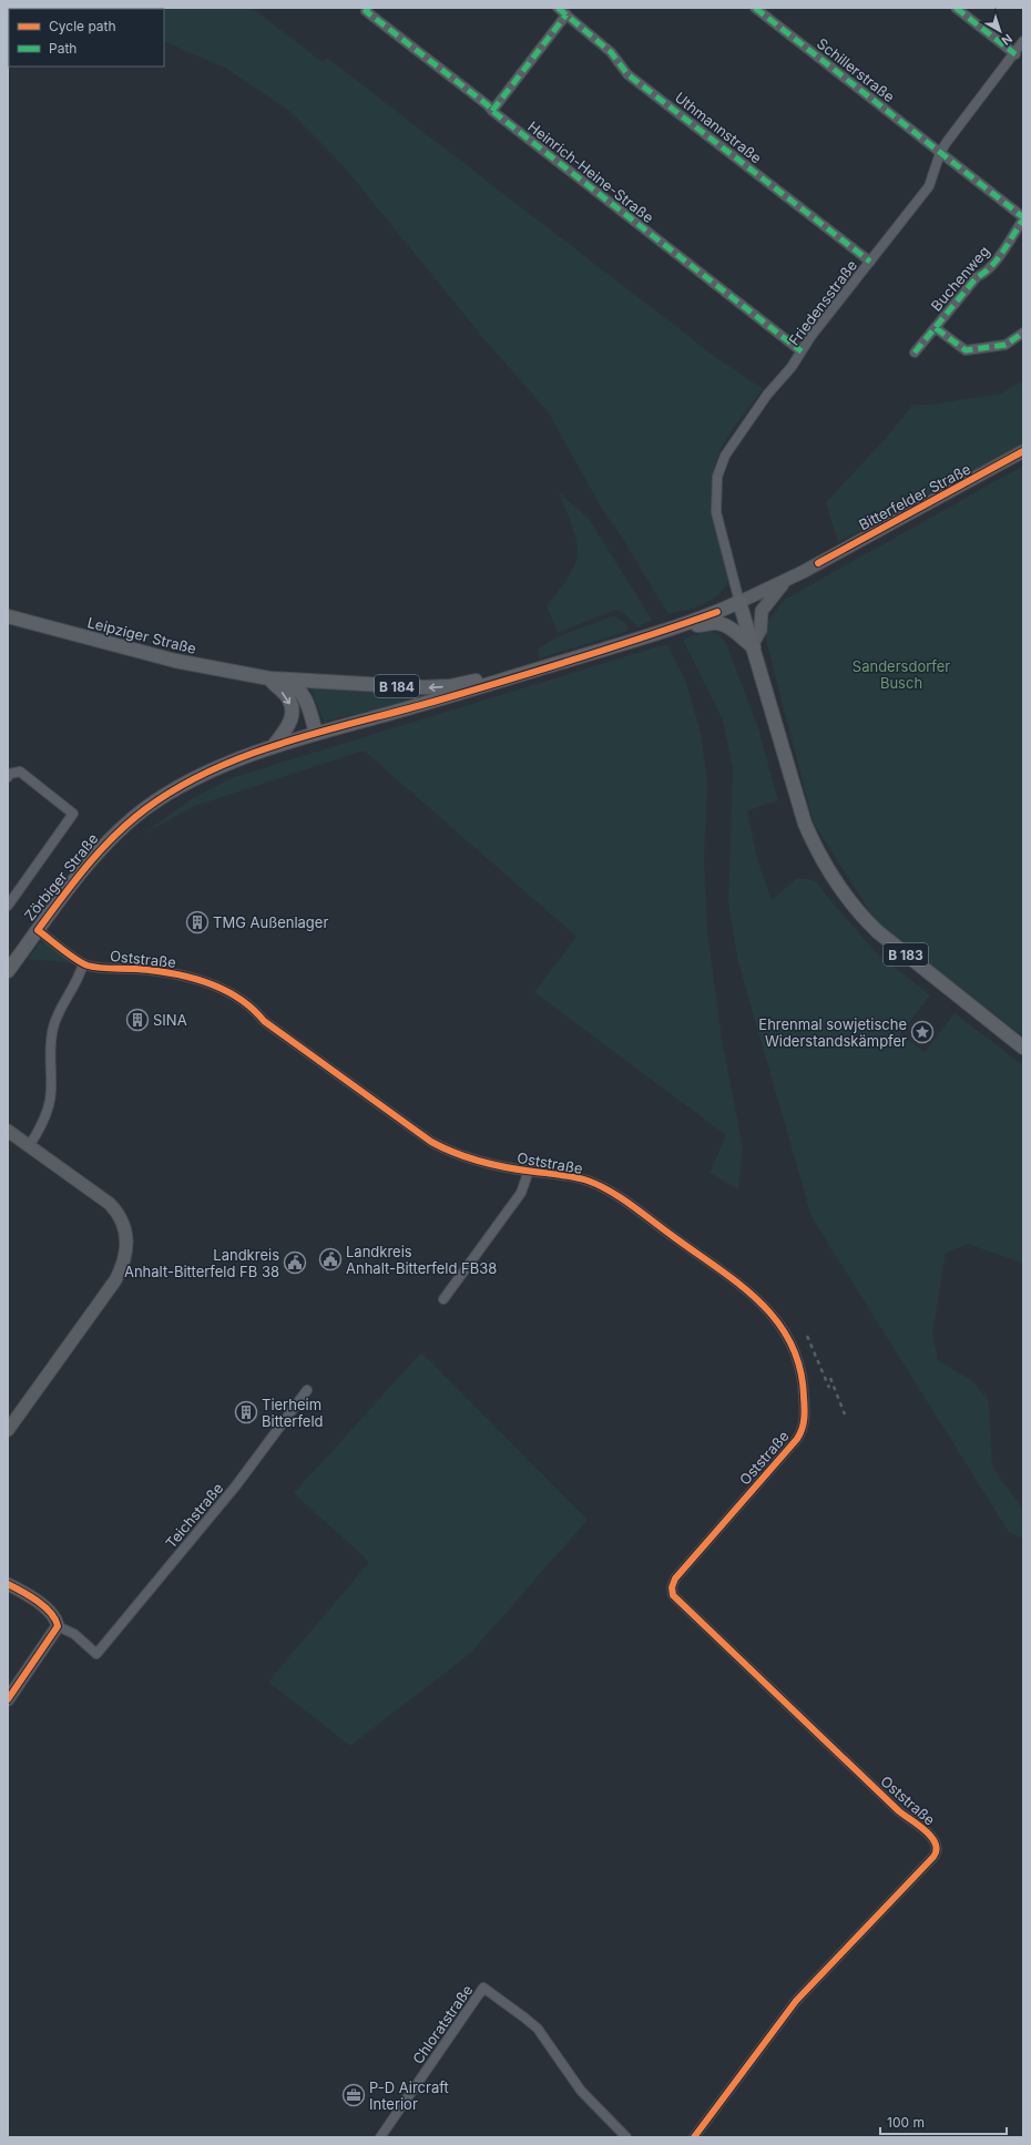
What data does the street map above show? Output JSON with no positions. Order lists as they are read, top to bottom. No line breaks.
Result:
{"streets":{"main road":["Leipziger Straße","B 184","Zörbiger Straße","B 183"],"street":["Schillerstraße","Uthmannstraße","Heinrich-Heine-Straße","Buchenweg","Friedensstraße","Bitterfelder Straße","Oststraße","Teichstraße","Chloratstraße"]},"crossings":[["Schillerstraße","Buchenweg"],["Schillerstraße","Friedensstraße"],["Uthmannstraße","Friedensstraße"],["Heinrich-Heine-Straße","Friedensstraße"],["Friedensstraße","Bitterfelder Straße"],["Friedensstraße","Zörbiger Straße"],["Friedensstraße","B 183"],["Bitterfelder Straße","Zörbiger Straße"],["Bitterfelder Straße","B 183"],["Leipziger Straße","B 184"],["B 184","Zörbiger Straße"],["Zörbiger Straße","B 183"],["Zörbiger Straße","Oststraße"]],"parks":["Sandersdorfer Busch"],"places":{"building":["TMG Außenlager","SINA","Tierheim Bitterfeld"],"place":["Ehrenmal sowjetische Widerstandskämpfer"],"public building":["Landkreis Anhalt-Bitterfeld FB38","Landkreis Anhalt-Bitterfeld FB 38"],"office":["P-D Aircraft Interior"]},"legend":["Cycle path","Path"],"scale_bar":"100 m","north":"bottom right"}
